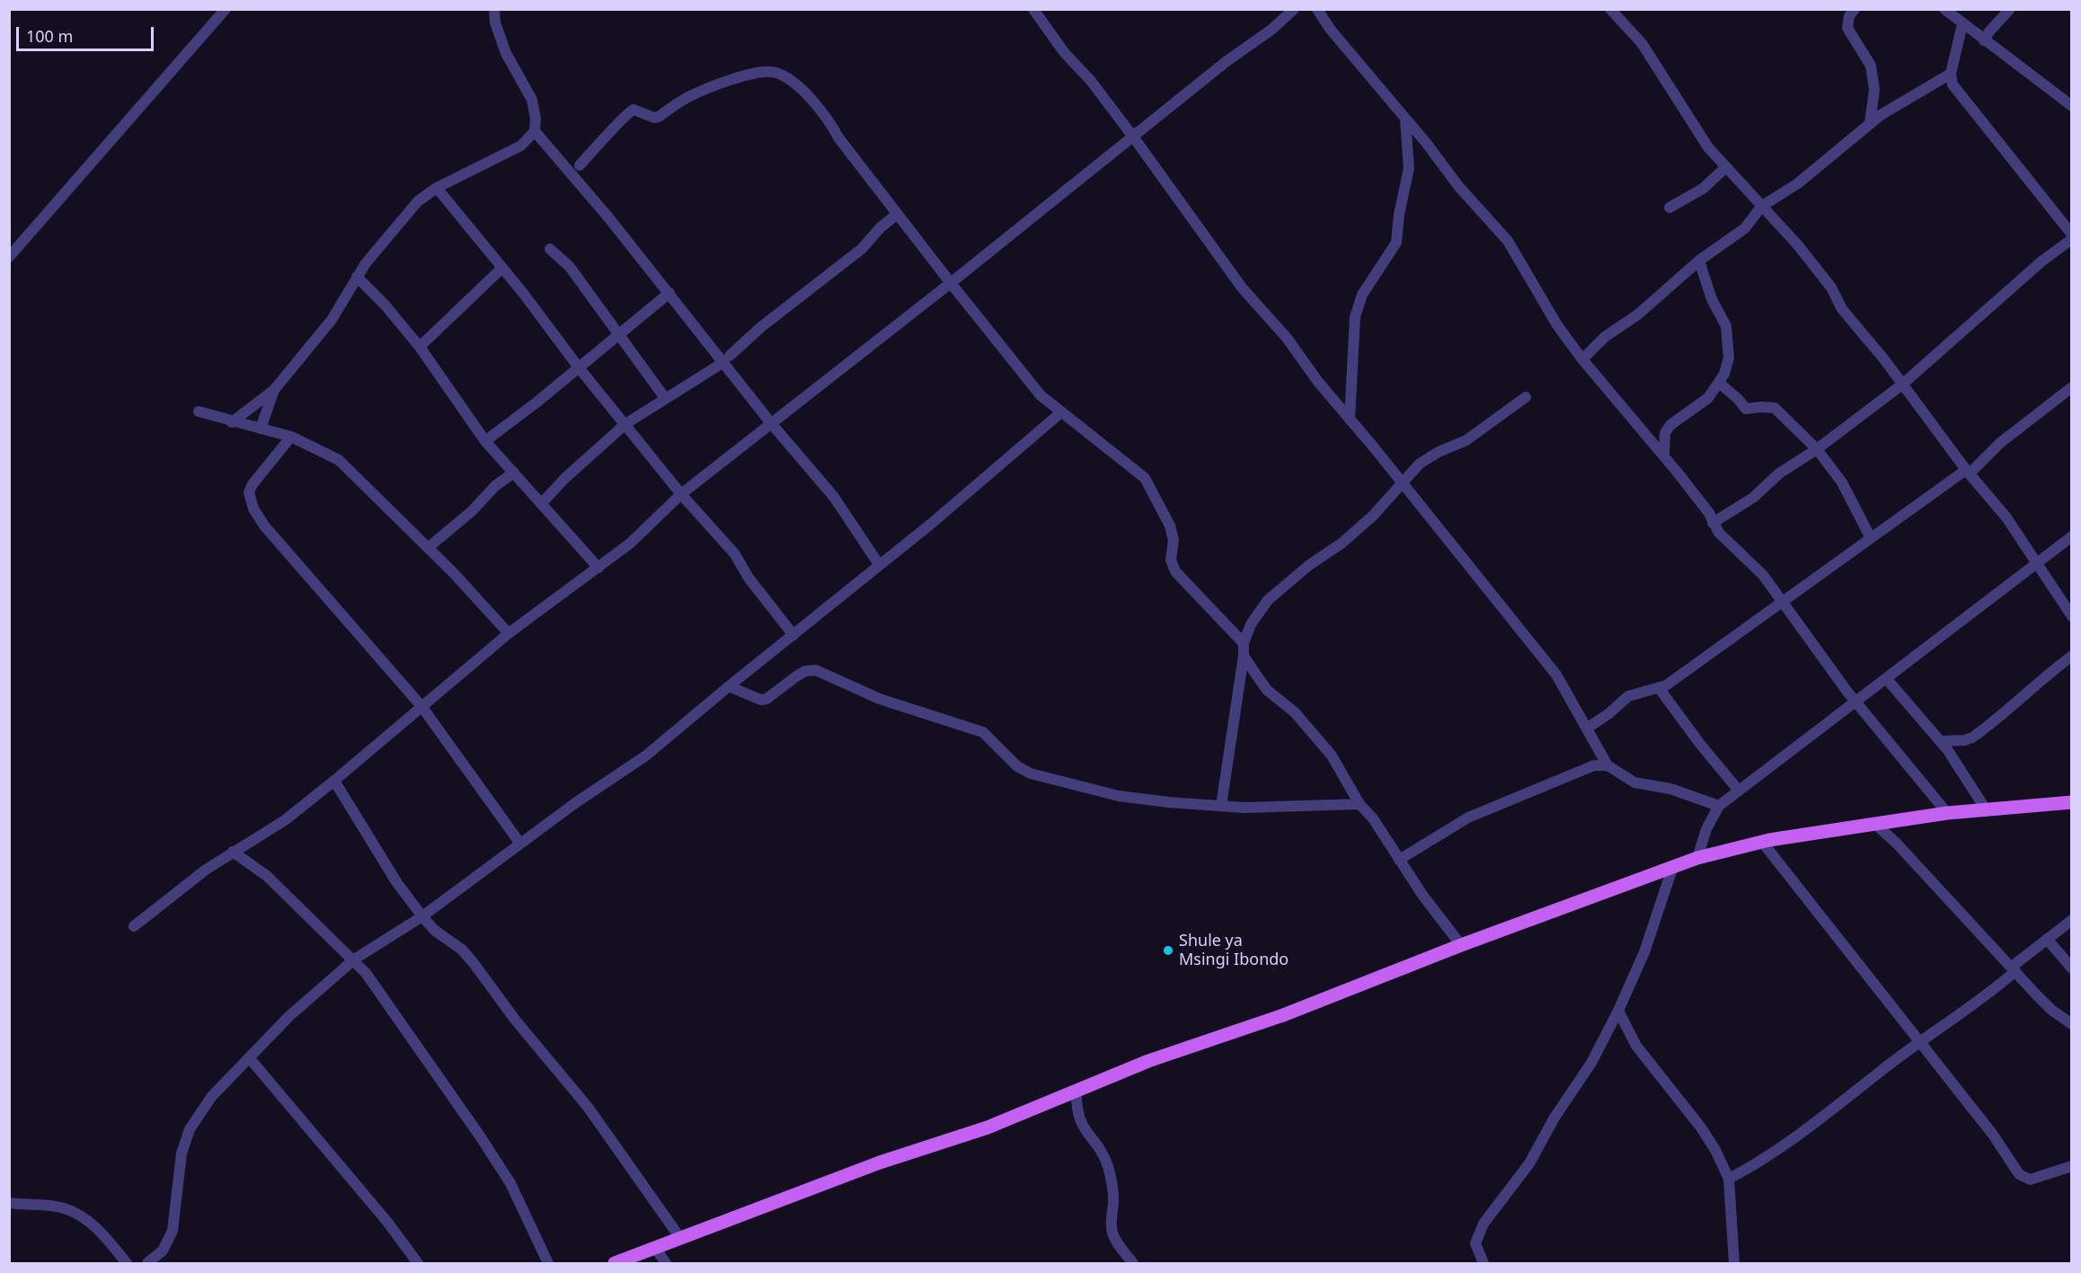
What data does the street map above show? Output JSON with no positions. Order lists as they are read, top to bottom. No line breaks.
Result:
{"places":["Shule ya Msingi Ibondo"],"scale_bar":"100 m"}
